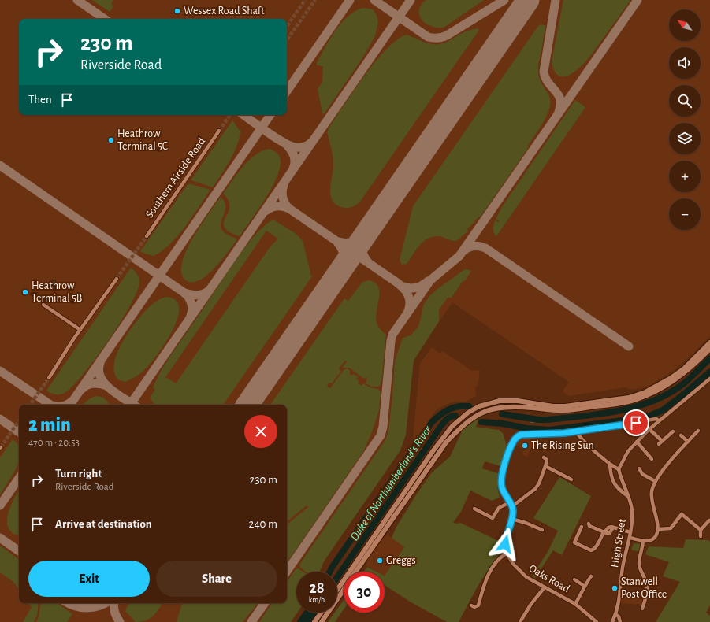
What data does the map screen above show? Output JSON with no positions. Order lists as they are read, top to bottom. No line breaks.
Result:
{"streets":{"street":["Southern Airside Road","High Street","Oaks Road"]},"water":["Duke of Northumberland's River"],"places":["Wessex Road Shaft","Heathrow Terminal 5C","Heathrow Terminal 5B","The Rising Sun","Greggs","Stanwell Post Office"],"north":"top left","page":{"map_buttons":["+","−"],"turn":["230 m","Riverside Road"],"then":"Then","heading":["2 min","470 m · 20:53"],"list":[{"name":"Turn right","note":"Riverside Road","value":"230 m"},{"name":"Arrive at destination","value":"240 m"}],"buttons":["Exit","Share"],"speed":"28 km/h","limit":"30"}}
